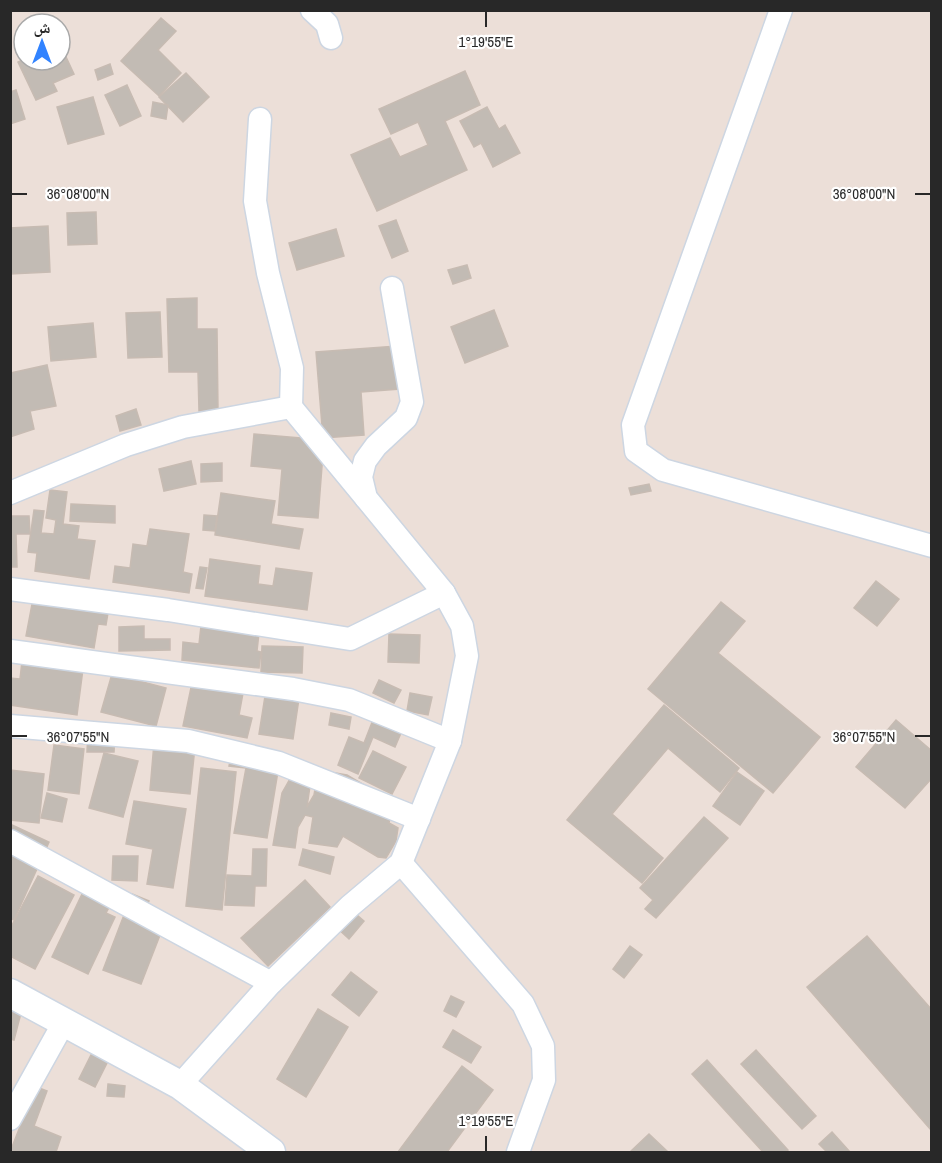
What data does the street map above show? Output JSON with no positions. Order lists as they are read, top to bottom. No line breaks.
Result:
{"north":"top","coordinates":["1°19'55\"E","36°08'00\"N","36°07'55\"N"]}
